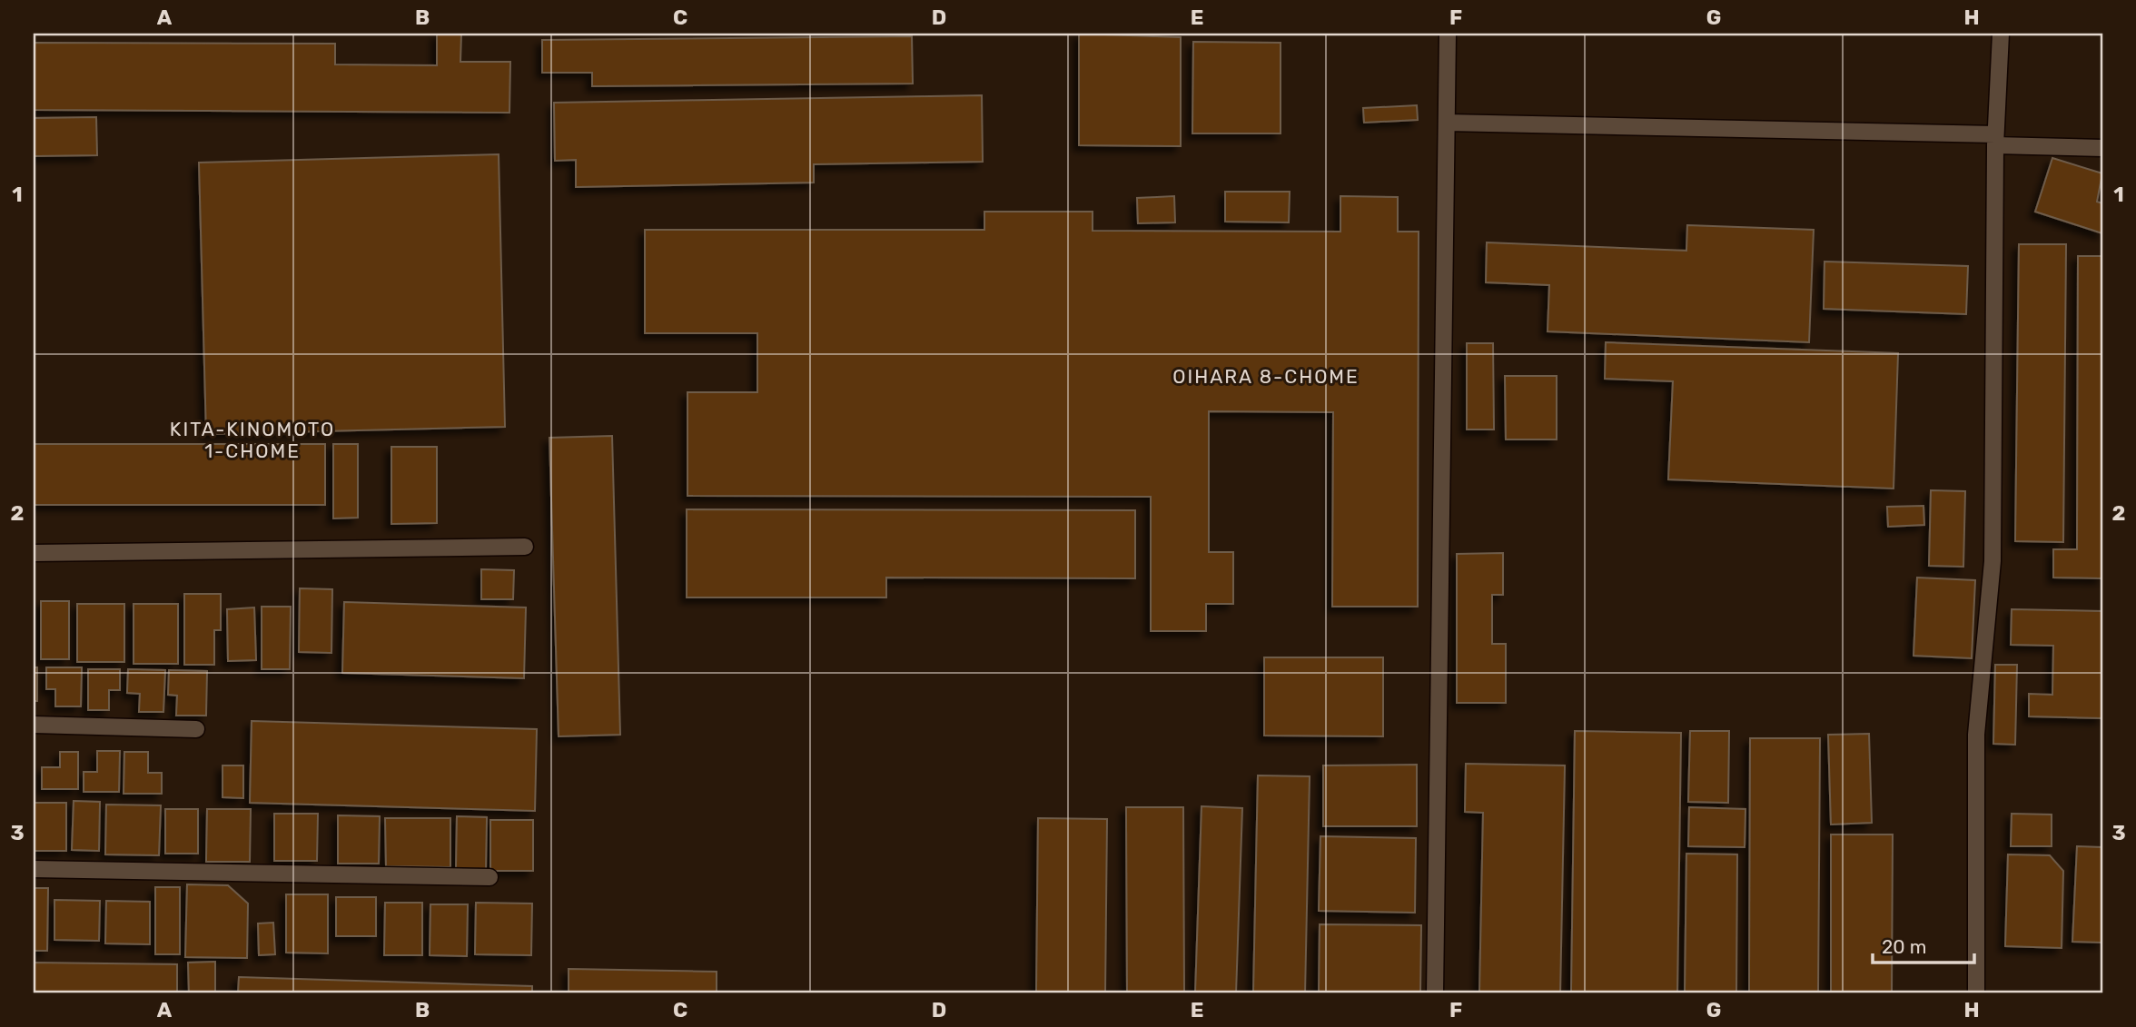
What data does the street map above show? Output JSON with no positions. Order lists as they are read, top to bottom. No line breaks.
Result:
{"districts":["OIHARA 8-CHOME","KITA-KINOMOTO 1-CHOME"],"scale_bar":"20 m","grid":{"columns":["A","B","C","D","E","F","G","H"],"rows":["1","2","3"]}}
